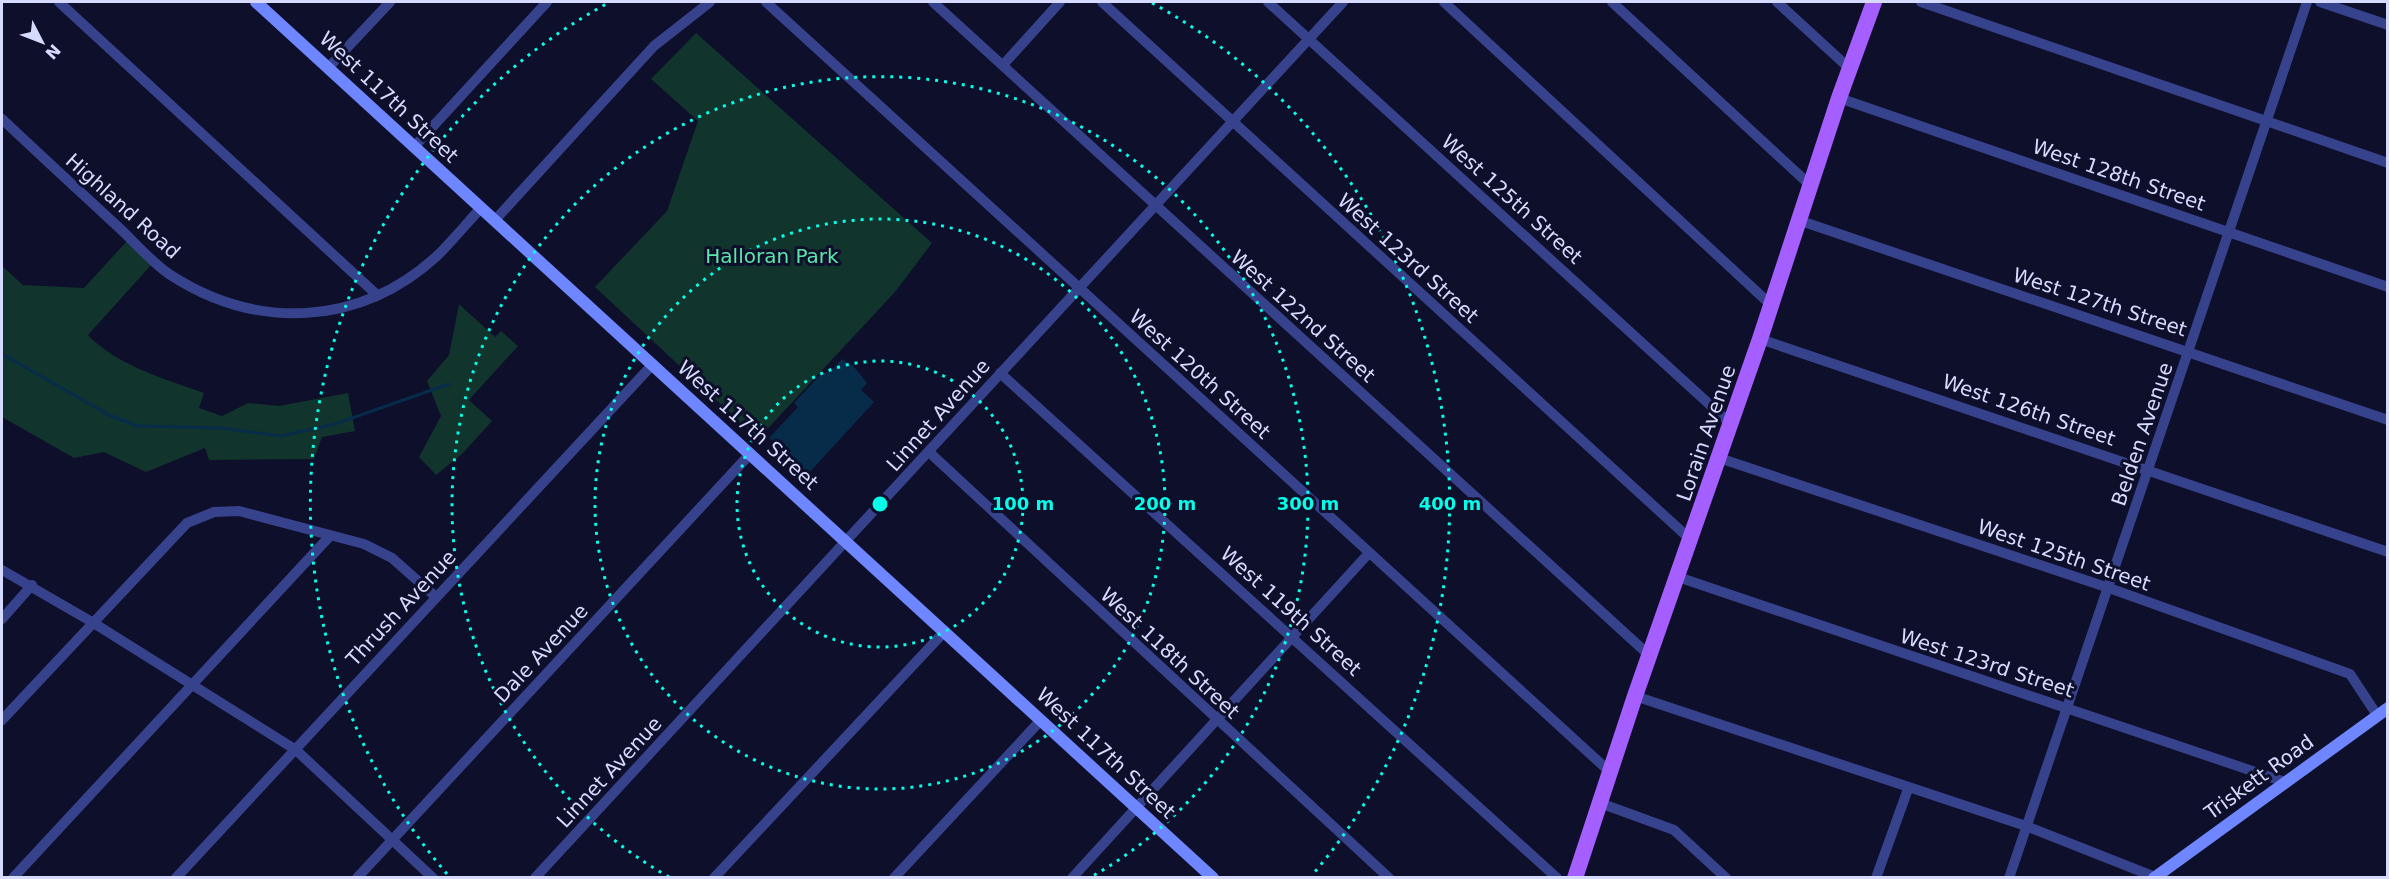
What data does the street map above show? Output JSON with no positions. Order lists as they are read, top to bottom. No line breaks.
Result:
{"streets":{"main road":["West 117th Street","Lorain Avenue","Triskett Road"],"street":["West 128th Street","West 125th Street","Highland Road","West 123rd Street","West 127th Street","West 122nd Street","West 120th Street","West 126th Street","Linnet Avenue","Belden Avenue","Thrush Avenue","West 119th Street","Dale Avenue","West 118th Street"]},"crossings":[["West 117th Street","Highland Road"],["West 117th Street","Linnet Avenue"],["West 117th Street","Thrush Avenue"],["West 117th Street","Dale Avenue"],["West 128th Street","Lorain Avenue"],["West 128th Street","Belden Avenue"],["West 125th Street","Linnet Avenue"],["West 125th Street","Lorain Avenue"],["West 125th Street","Belden Avenue"],["West 125th Street","Triskett Road"],["West 123rd Street","Linnet Avenue"],["West 123rd Street","Lorain Avenue"],["West 123rd Street","Belden Avenue"],["West 123rd Street","Triskett Road"],["West 127th Street","Lorain Avenue"],["West 127th Street","Belden Avenue"],["West 122nd Street","Linnet Avenue"],["West 122nd Street","Lorain Avenue"],["West 120th Street","Linnet Avenue"],["West 120th Street","Lorain Avenue"],["West 126th Street","Lorain Avenue"],["West 126th Street","Belden Avenue"],["Linnet Avenue","West 119th Street"],["Linnet Avenue","West 118th Street"]],"parks":["Halloran Park"],"north":"bottom right","rings":["100 m","200 m","300 m","400 m"]}
